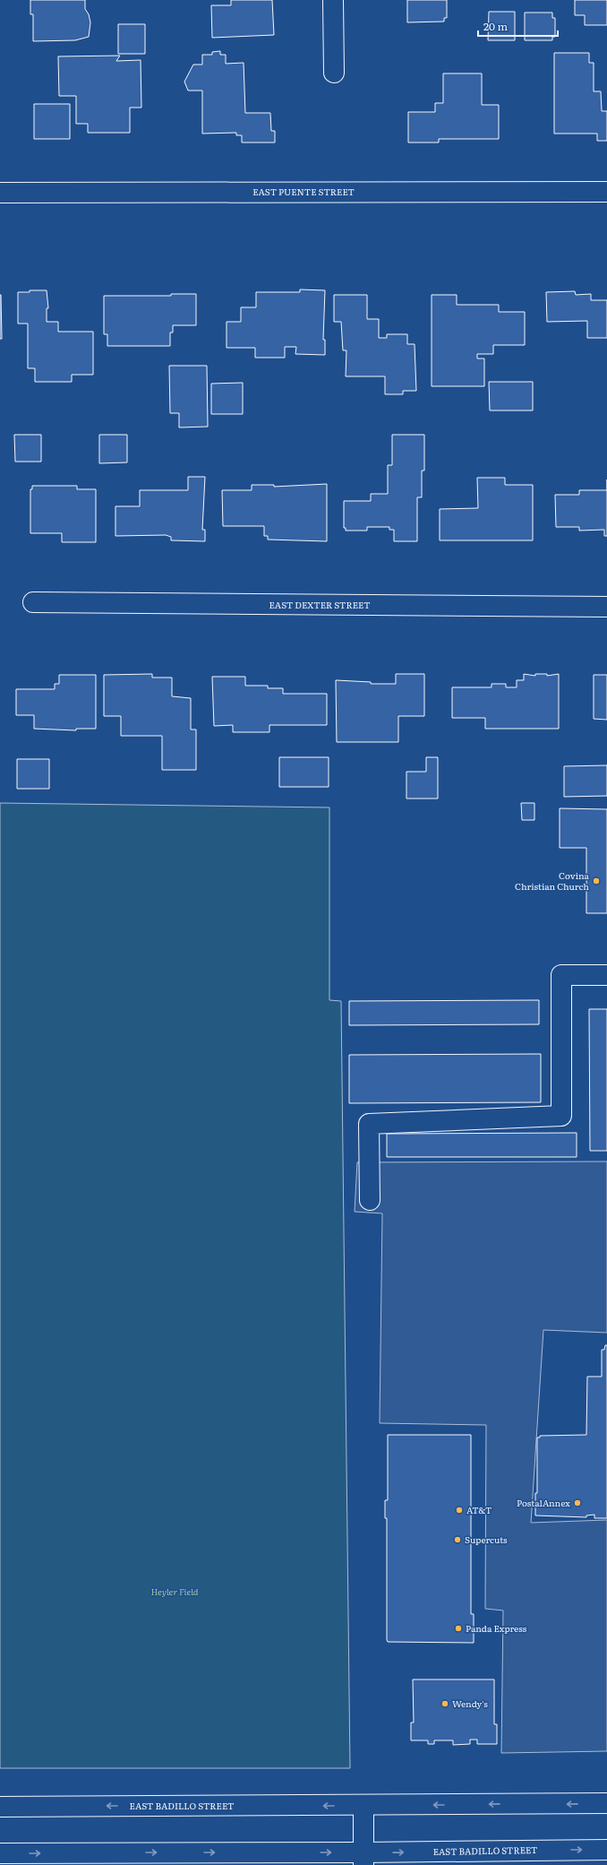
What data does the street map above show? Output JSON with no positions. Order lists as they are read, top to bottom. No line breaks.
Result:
{"streets":{"street":["EAST PUENTE STREET","EAST DEXTER STREET","EAST BADILLO STREET"]},"parks":["Heyler Field"],"places":["Covina Christian Church","PostalAnnex","AT&T","Supercuts","Panda Express","Wendy's"],"scale_bar":"20 m"}
